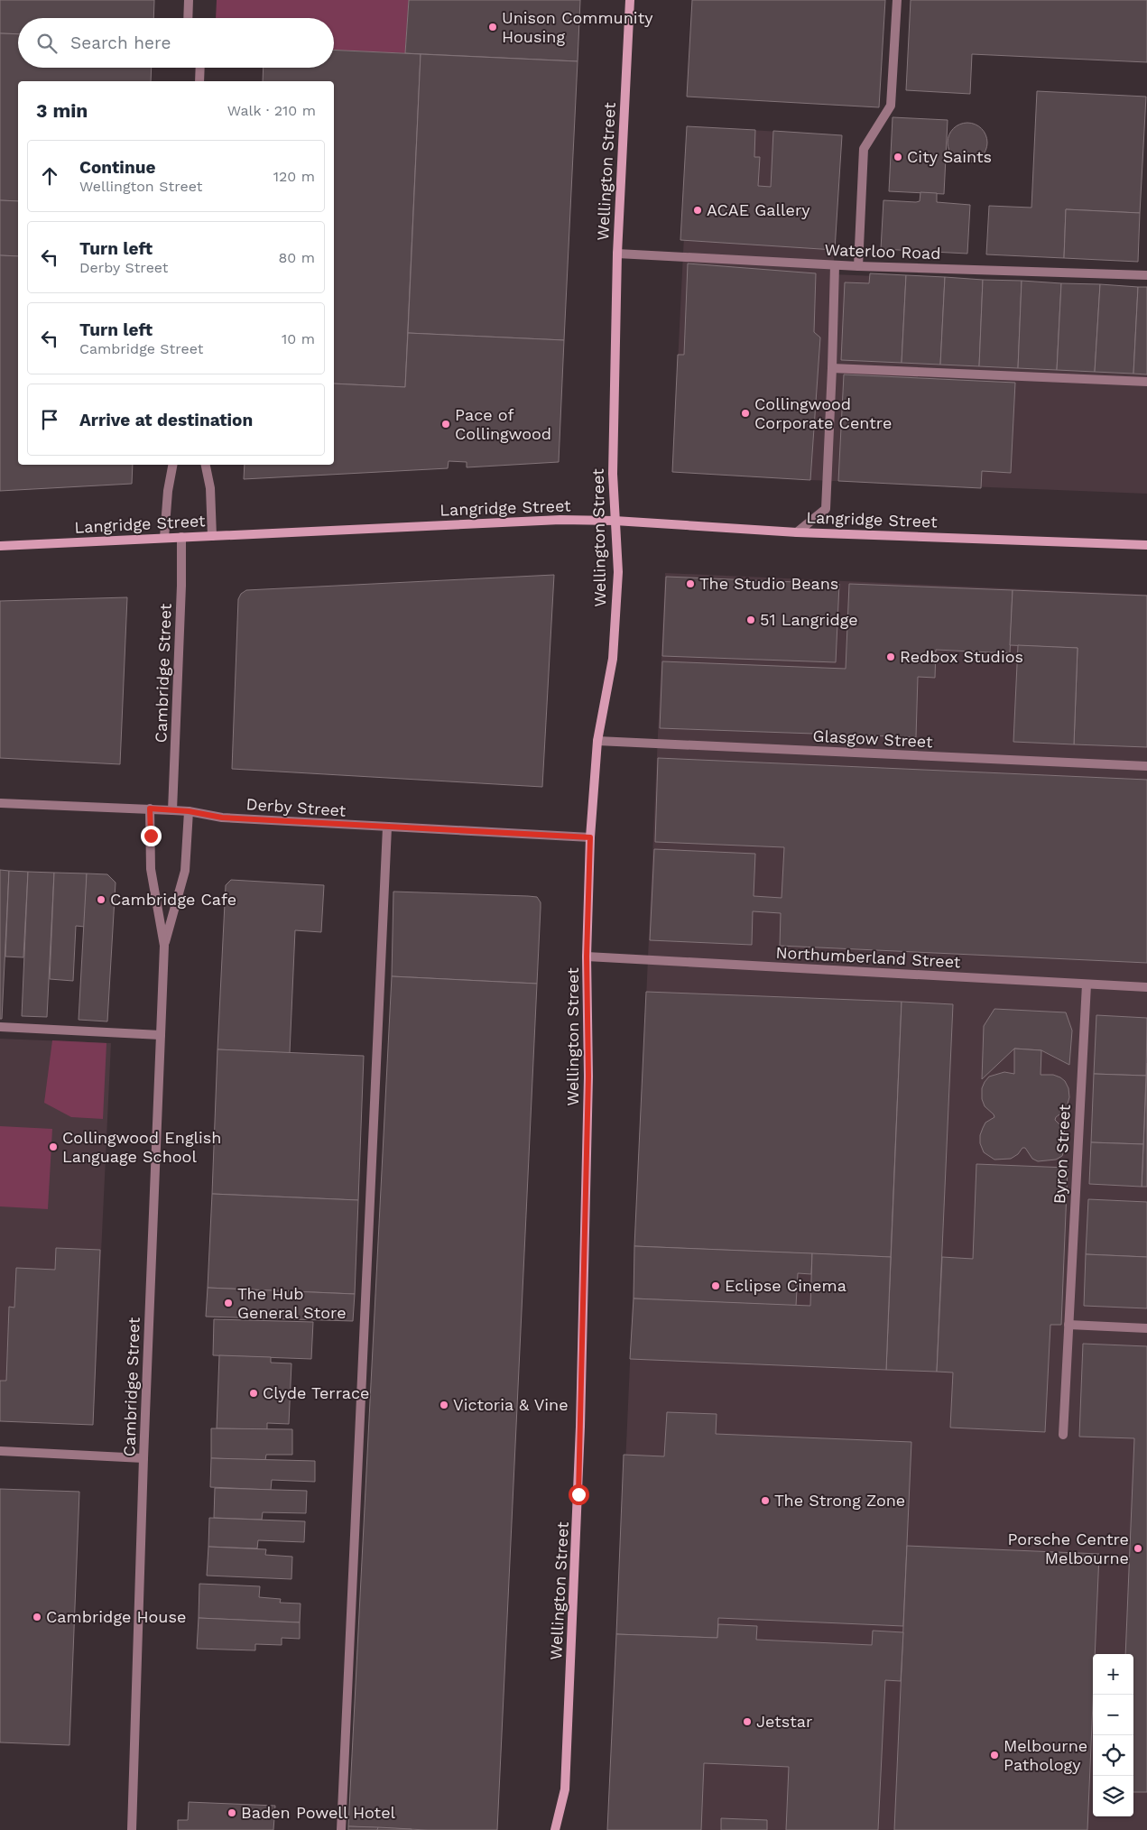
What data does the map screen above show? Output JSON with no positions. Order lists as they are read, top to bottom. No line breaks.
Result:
{"streets":{"street":["Wellington Street","Waterloo Road","Langridge Street","Cambridge Street","Glasgow Street","Derby Street","Northumberland Street","Byron Street"]},"crossings":[["Wellington Street","Waterloo Road"],["Wellington Street","Langridge Street"],["Wellington Street","Glasgow Street"],["Wellington Street","Derby Street"],["Wellington Street","Northumberland Street"],["Langridge Street","Cambridge Street"],["Cambridge Street","Derby Street"],["Northumberland Street","Byron Street"]],"places":["Unison Community Housing","City Saints","ACAE Gallery","Collingwood Corporate Centre","Pace of Collingwood","The Studio Beans","51 Langridge","Redbox Studios","Cambridge Cafe","Collingwood English Language School","Eclipse Cinema","The Hub General Store","Clyde Terrace","Victoria & Vine","The Strong Zone","Porsche Centre Melbourne","Cambridge House","Jetstar","Melbourne Pathology","Baden Powell Hotel"],"page":{"search":"Search here","heading":["3 min","Walk · 210 m"],"list":[["Continue","Wellington Street","120 m"],["Turn left","Derby Street","80 m"],["Turn left","Cambridge Street","10 m"],"Arrive at destination"],"map_buttons":["+","−"]}}
